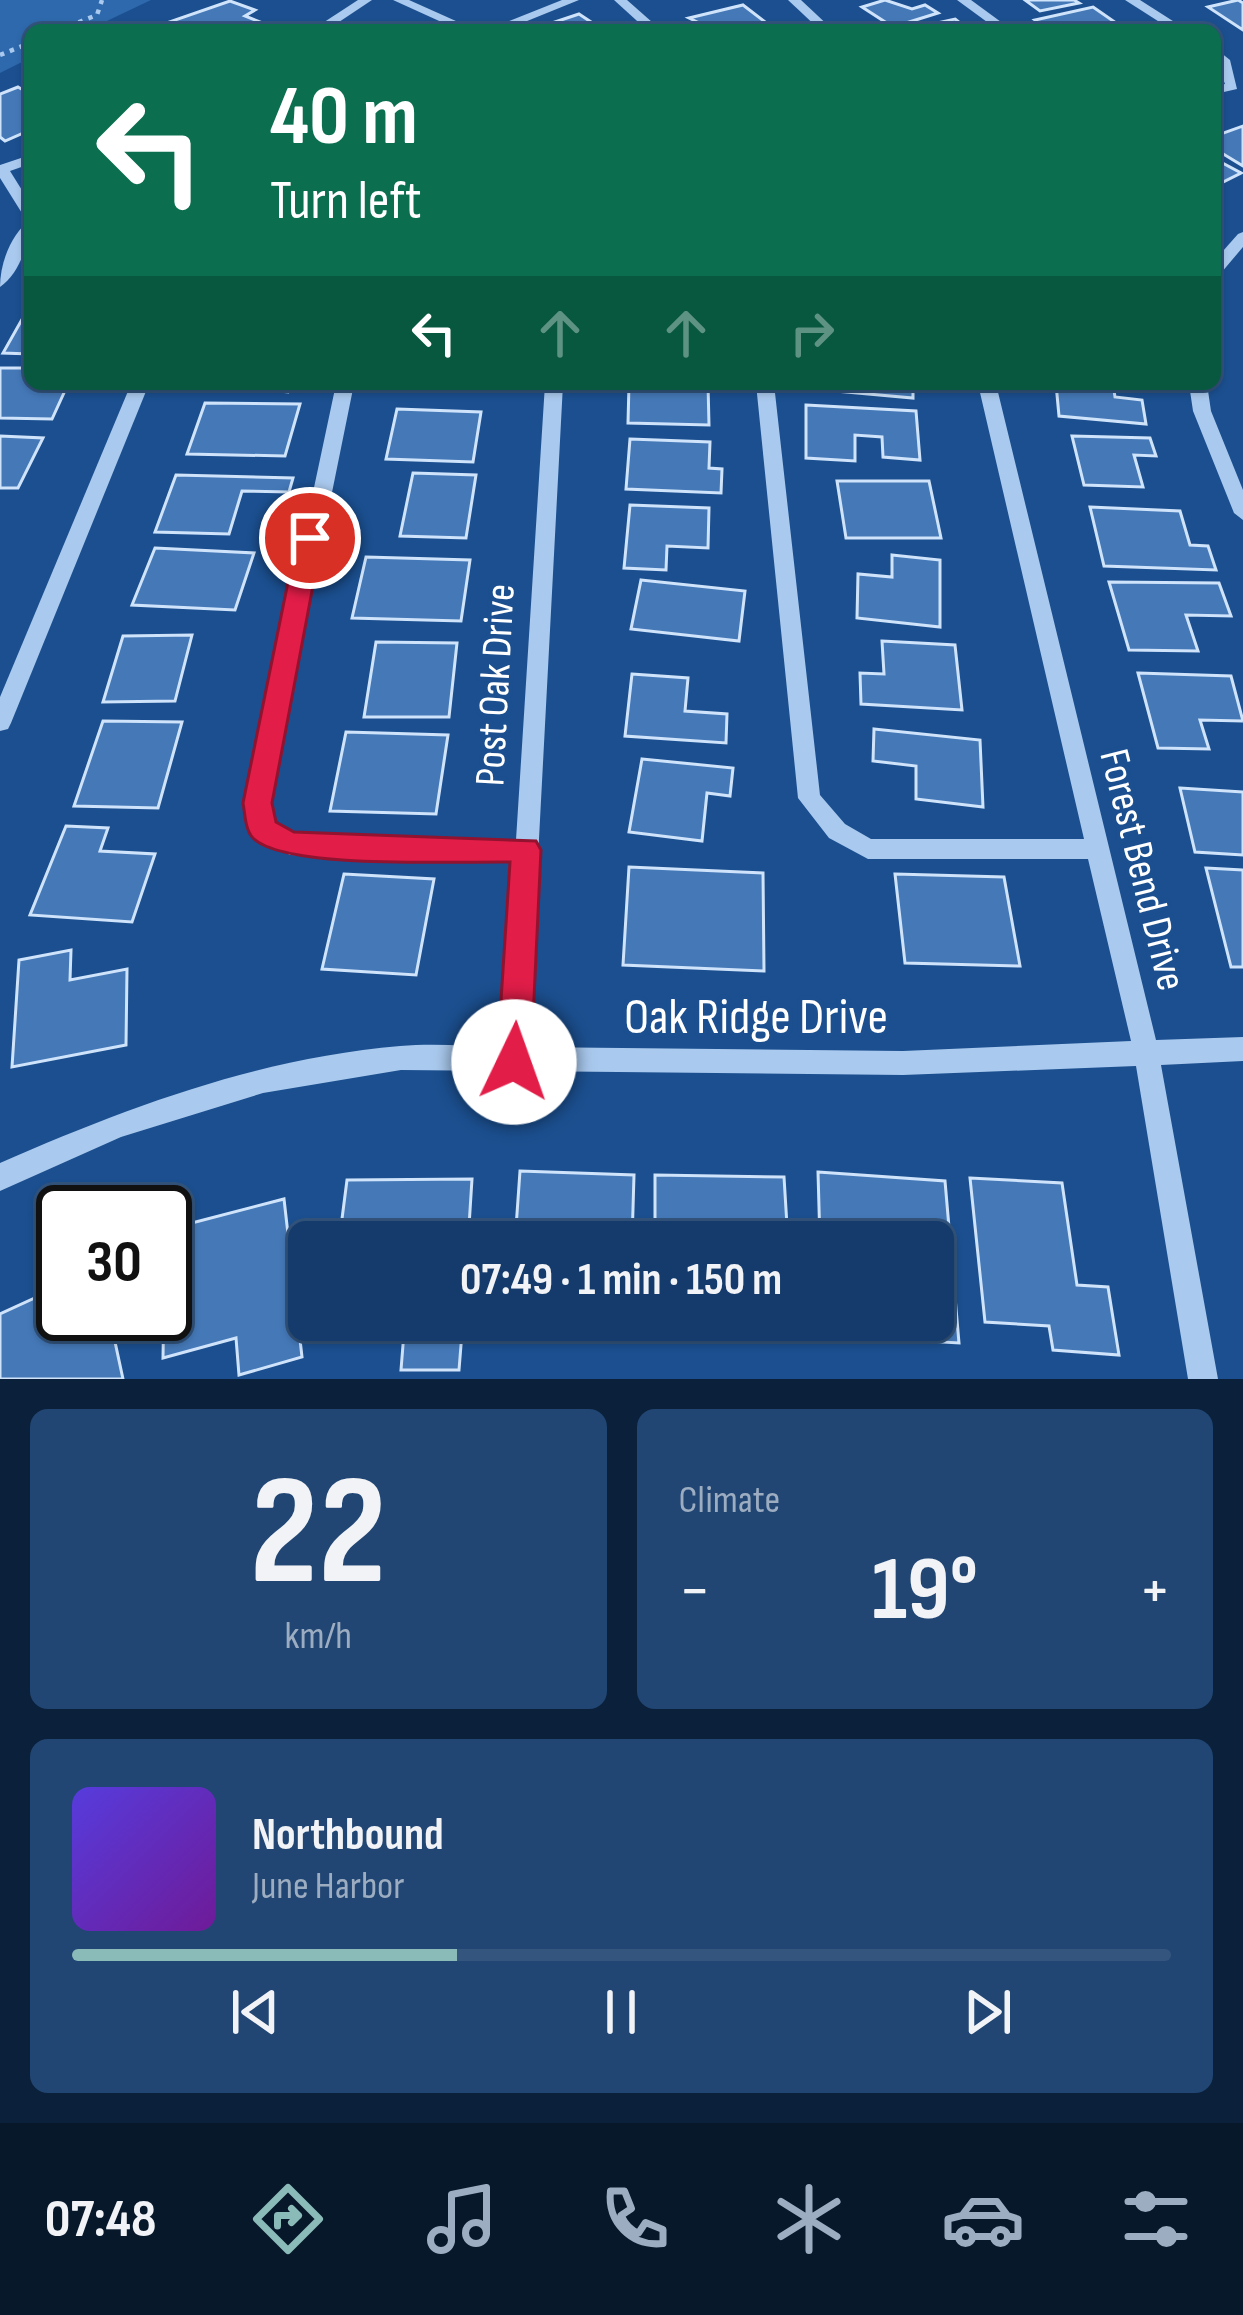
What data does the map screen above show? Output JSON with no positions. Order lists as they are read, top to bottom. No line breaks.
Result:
{"streets":{"street":["Post Oak Drive","Forest Bend Drive","Oak Ridge Drive"]},"crossings":[["Post Oak Drive","Oak Ridge Drive"],["Forest Bend Drive","Oak Ridge Drive"]],"page":{"turn":["40 m","Turn left"],"limit":"30","trip":"07:49 · 1 min · 150 m","tile":[["22","km/h"],"Climate"],"heat":["−","19°","+"],"song":["Northbound","June Harbor"],"tabs":"07:48"}}
